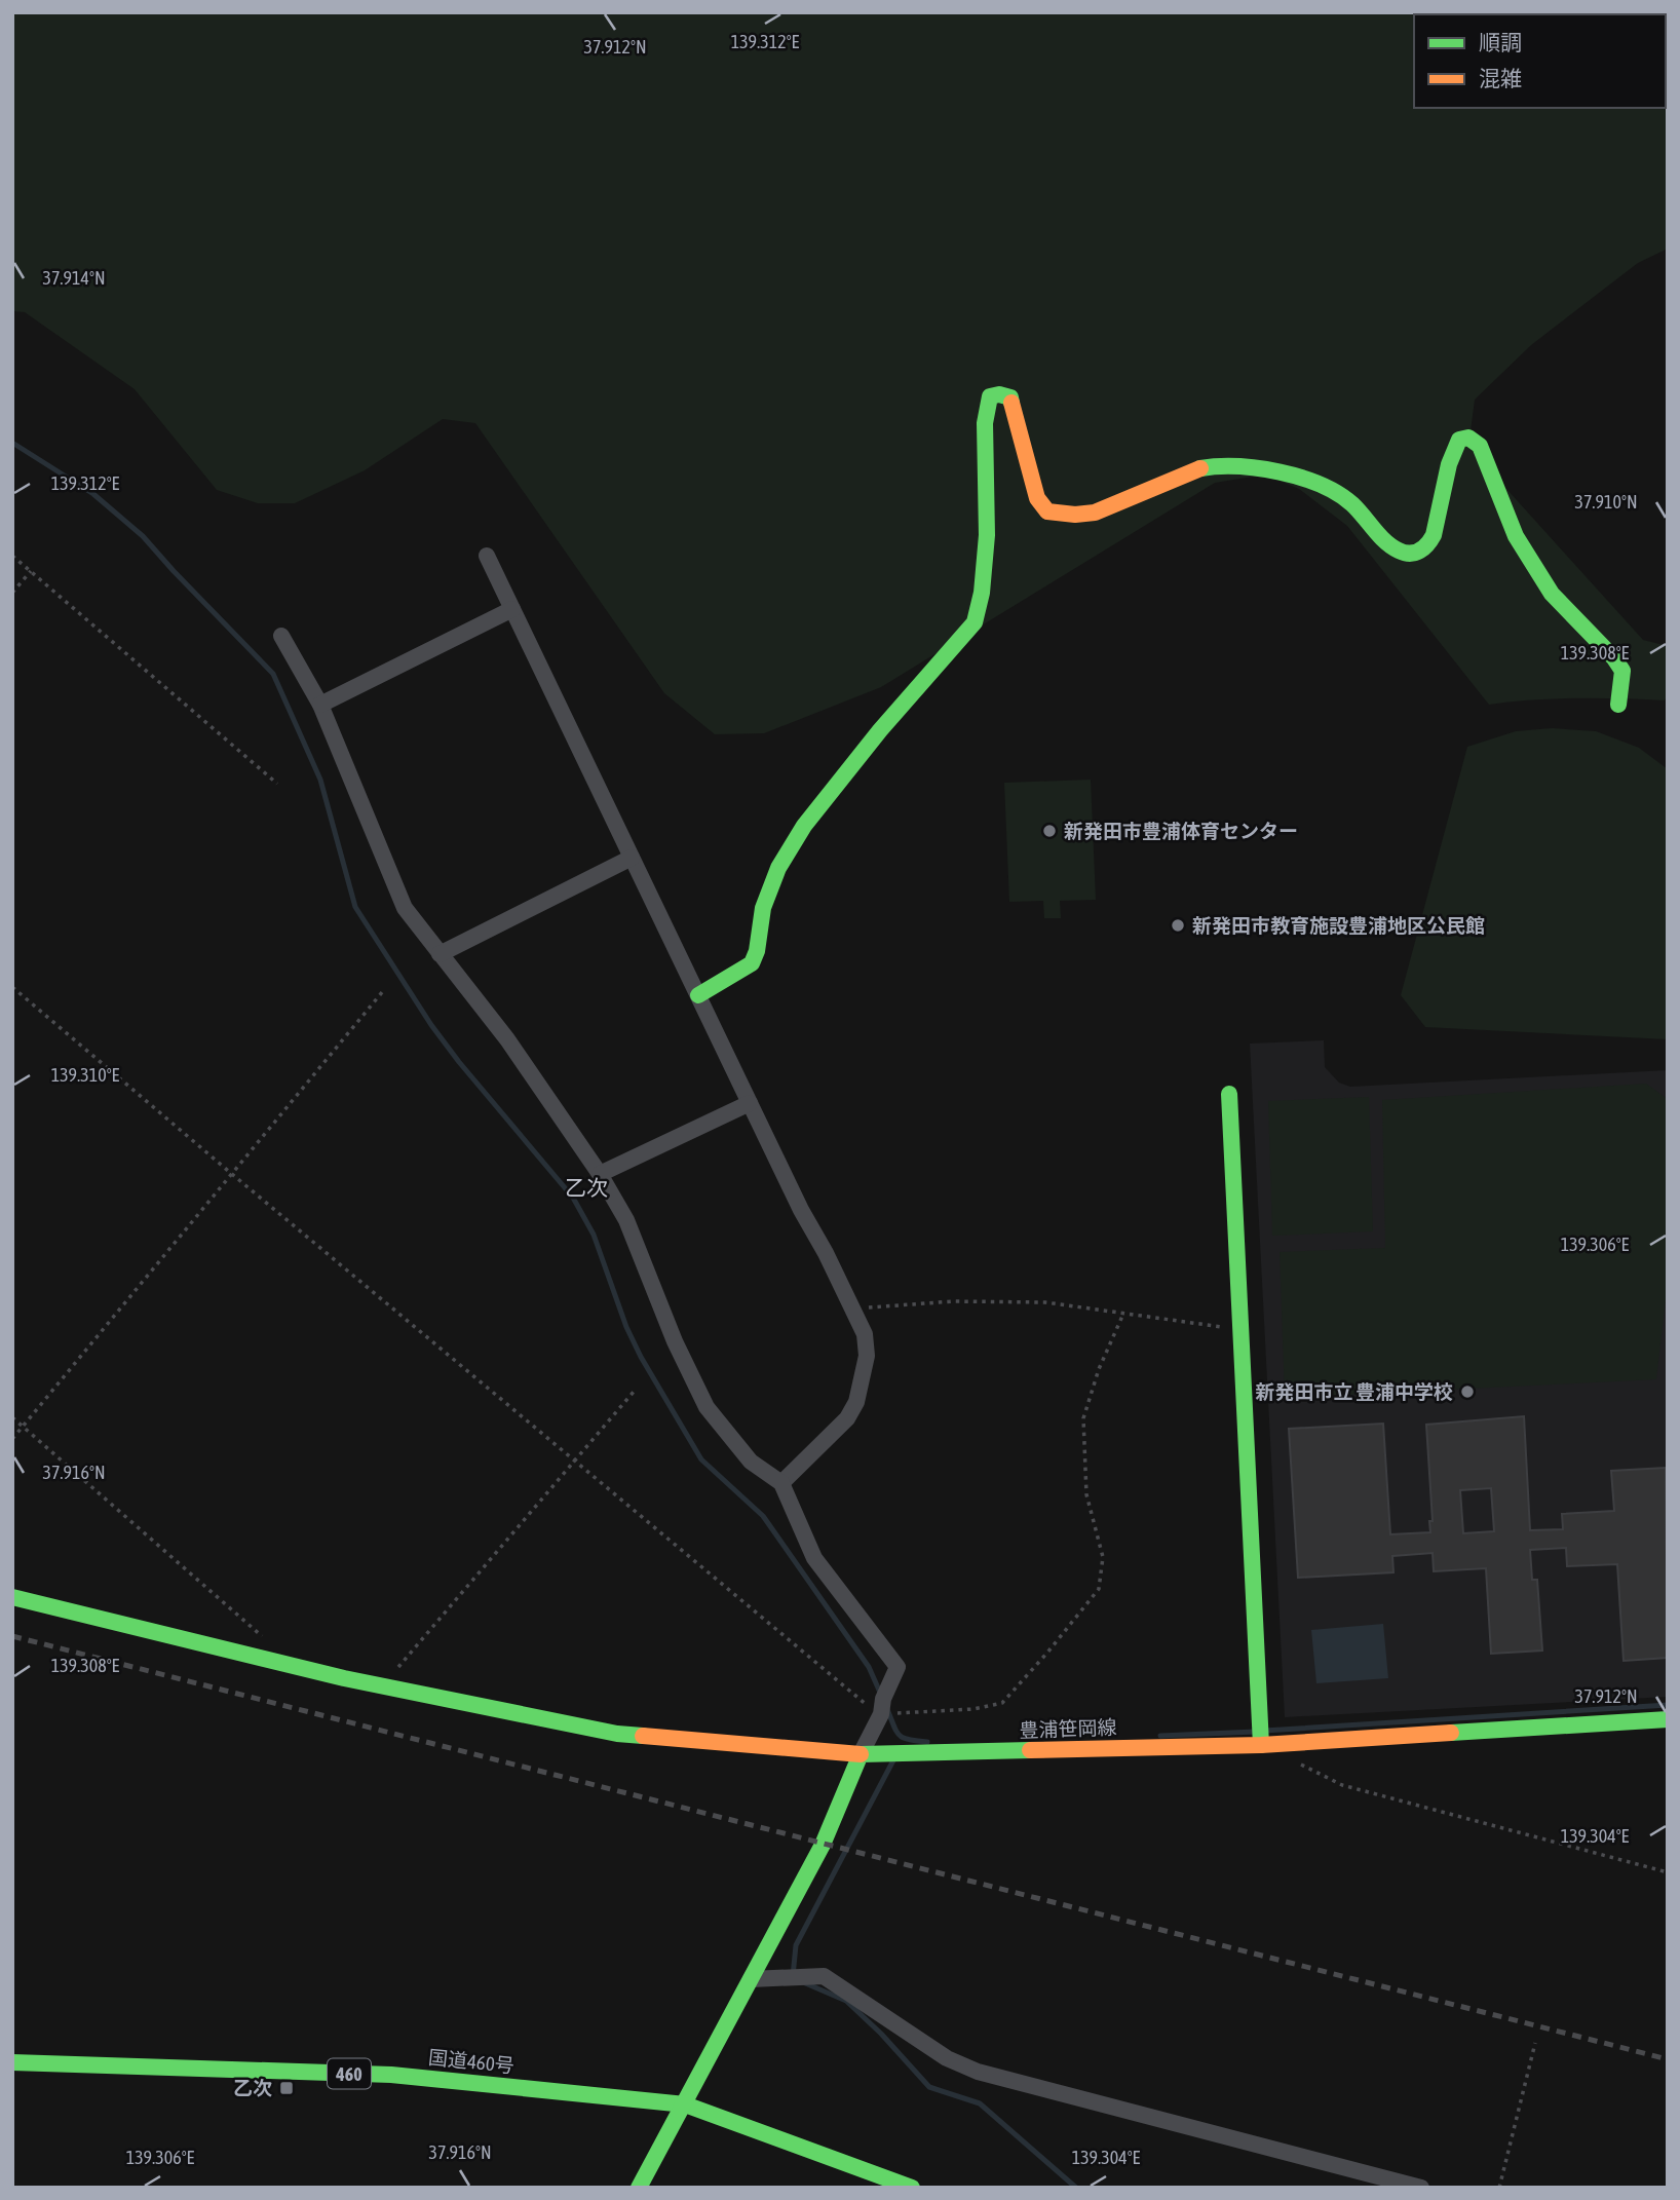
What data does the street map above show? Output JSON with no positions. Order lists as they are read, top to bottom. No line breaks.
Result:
{"streets":{"main road":["豊浦笹岡線","国道460号","460"]},"districts":["乙次"],"places":{"other":["新発田市豊浦体育センター","新発田市教育施設豊浦地区公民館","新発田市立 豊浦中学校"],"transit":["乙次"]},"legend":["順調","混雑"],"coordinates":["139.312°E","37.912°N","37.914°N","37.910°N","139.308°E","139.310°E","139.306°E","37.916°N","139.304°E"]}
